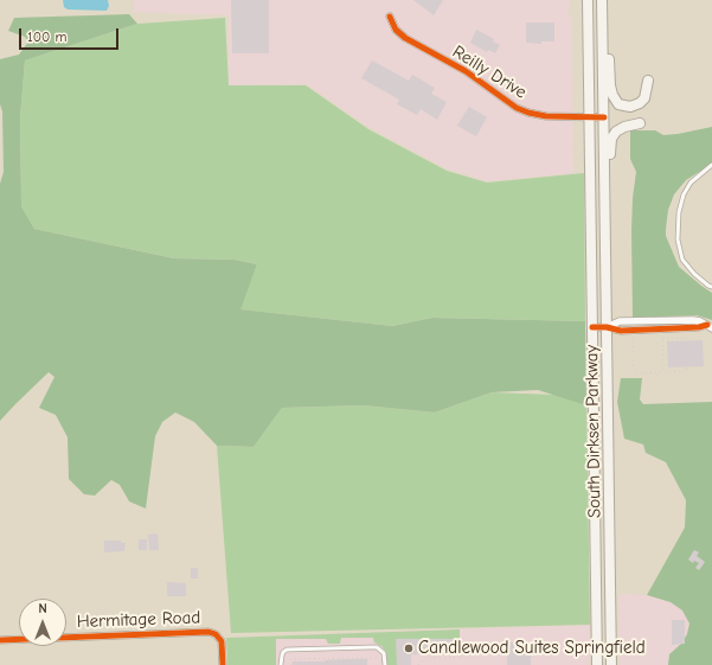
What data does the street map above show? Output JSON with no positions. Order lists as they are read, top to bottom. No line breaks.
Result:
{"streets":{"main road":["South Dirksen Parkway"],"street":["Reilly Drive","Hermitage Road"]},"crossings":[["Reilly Drive","South Dirksen Parkway"]],"places":["Candlewood Suites Springfield"],"scale_bar":"100 m","north":"top"}
